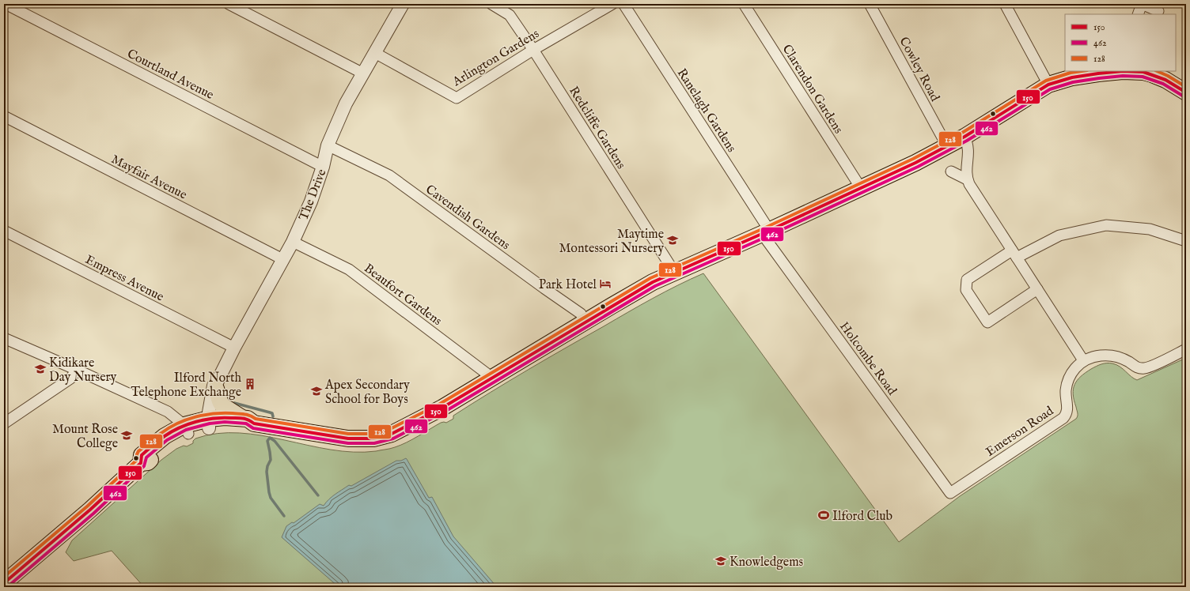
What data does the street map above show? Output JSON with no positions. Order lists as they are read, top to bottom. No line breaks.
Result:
{"streets":{"street":["Arlington Gardens","Cowley Road","Courtland Avenue","Clarendon Gardens","Ranelagh Gardens","Redcliffe Gardens","Mayfair Avenue","The Drive","Cavendish Gardens","Empress Avenue","Beaufort Gardens","Holcombe Road","Emerson Road"]},"crossings":[["Arlington Gardens","Redcliffe Gardens"],["Arlington Gardens","The Drive"],["Courtland Avenue","The Drive"],["Ranelagh Gardens","Holcombe Road"],["Mayfair Avenue","The Drive"],["The Drive","Cavendish Gardens"],["The Drive","Empress Avenue"],["The Drive","Beaufort Gardens"],["Holcombe Road","Emerson Road"]],"places":{"school or university":["Maytime Montessori Nursery","Kidikare Day Nursery","Apex Secondary School for Boys","Mount Rose College","Knowledgems"],"hotel":["Park Hotel"],"building":["Ilford North Telephone Exchange"],"sports":["Ilford Club"]},"lines":["transit line 150","transit line 128","transit line 462"],"legend":["150","462","128"]}
